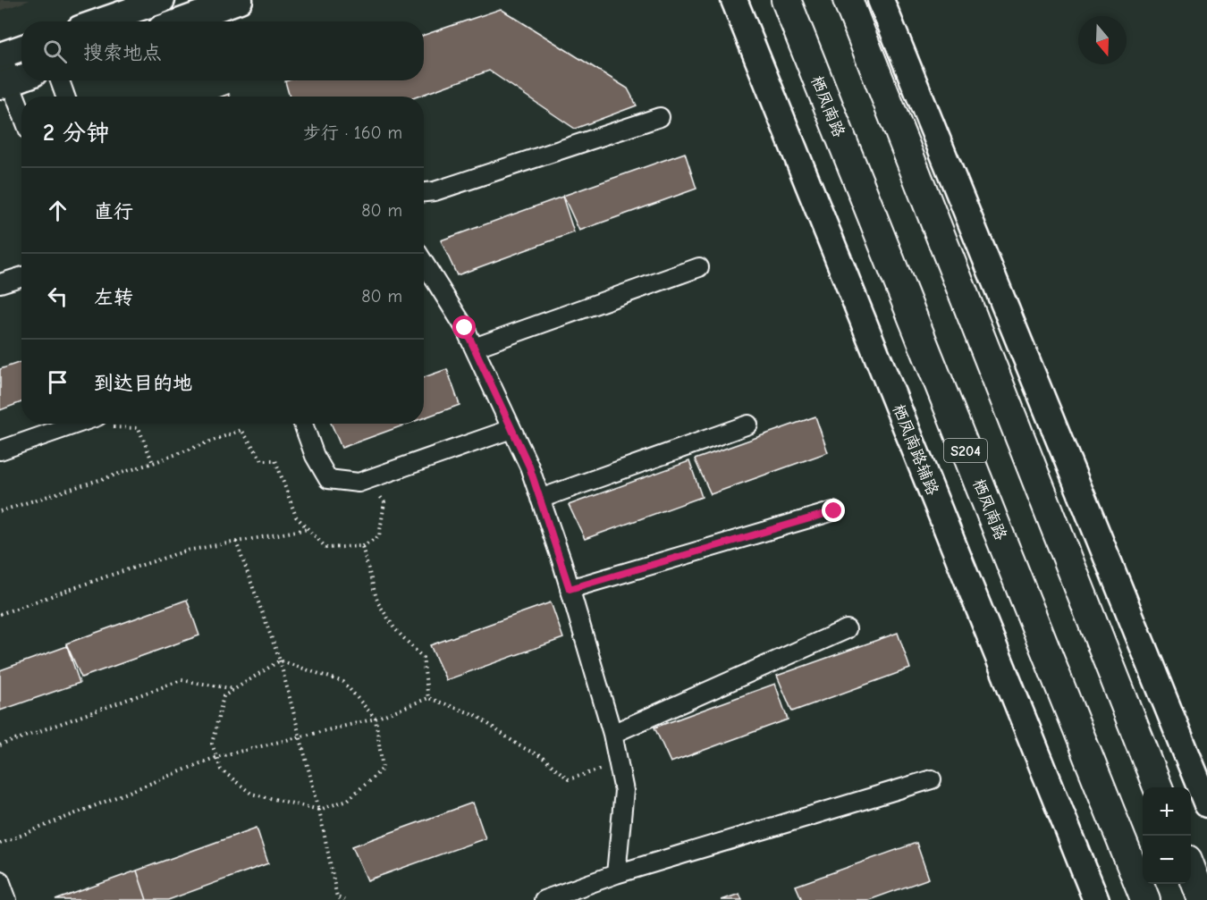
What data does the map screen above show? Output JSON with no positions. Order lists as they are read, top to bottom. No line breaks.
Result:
{"streets":{"main road":["栖凤南路","S204"],"street":["栖凤南路辅路"]},"north":"bottom","page":{"search":"搜索地点","heading":["2 分钟","步行 · 160 m"],"list":[["直行","80 m"],["左转","80 m"],"到达目的地"],"map_buttons":["+","−"]}}
